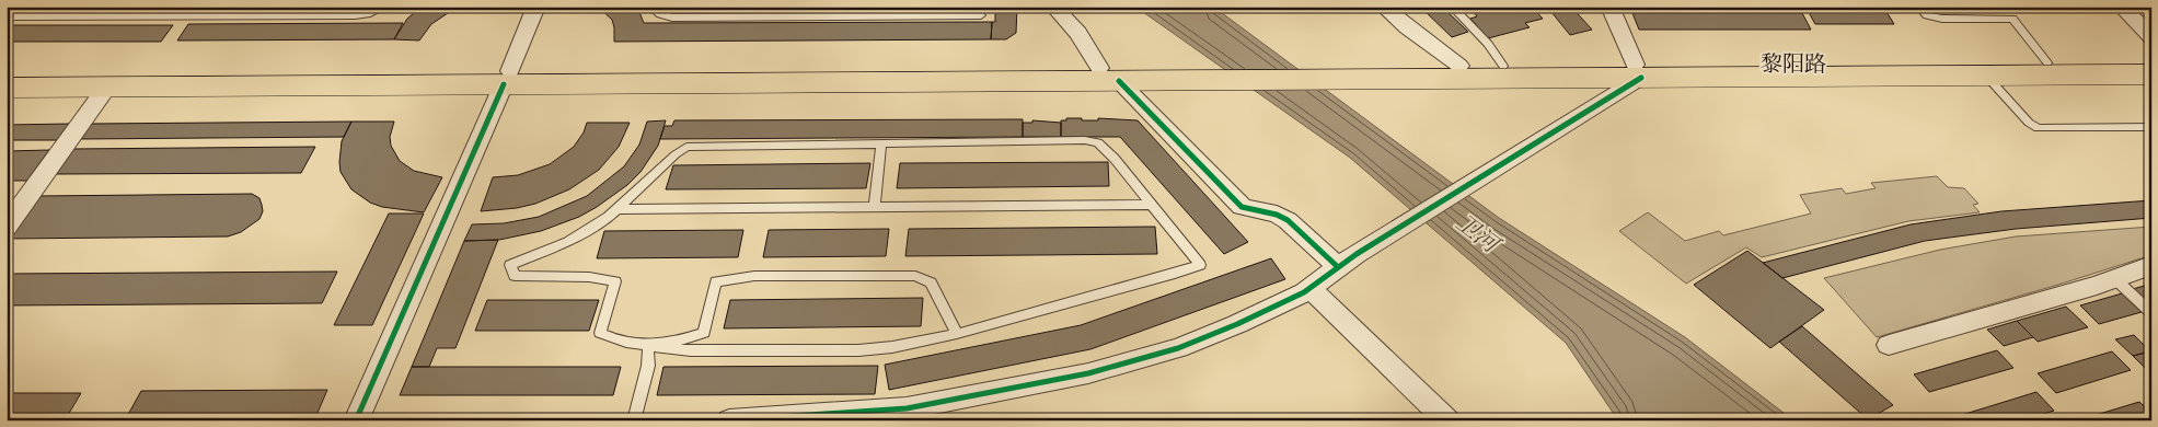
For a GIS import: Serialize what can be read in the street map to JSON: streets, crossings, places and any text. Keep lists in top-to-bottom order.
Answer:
{
  "streets": {
    "main road": ["黎阳路"]
  },
  "water": ["卫河"]
}
